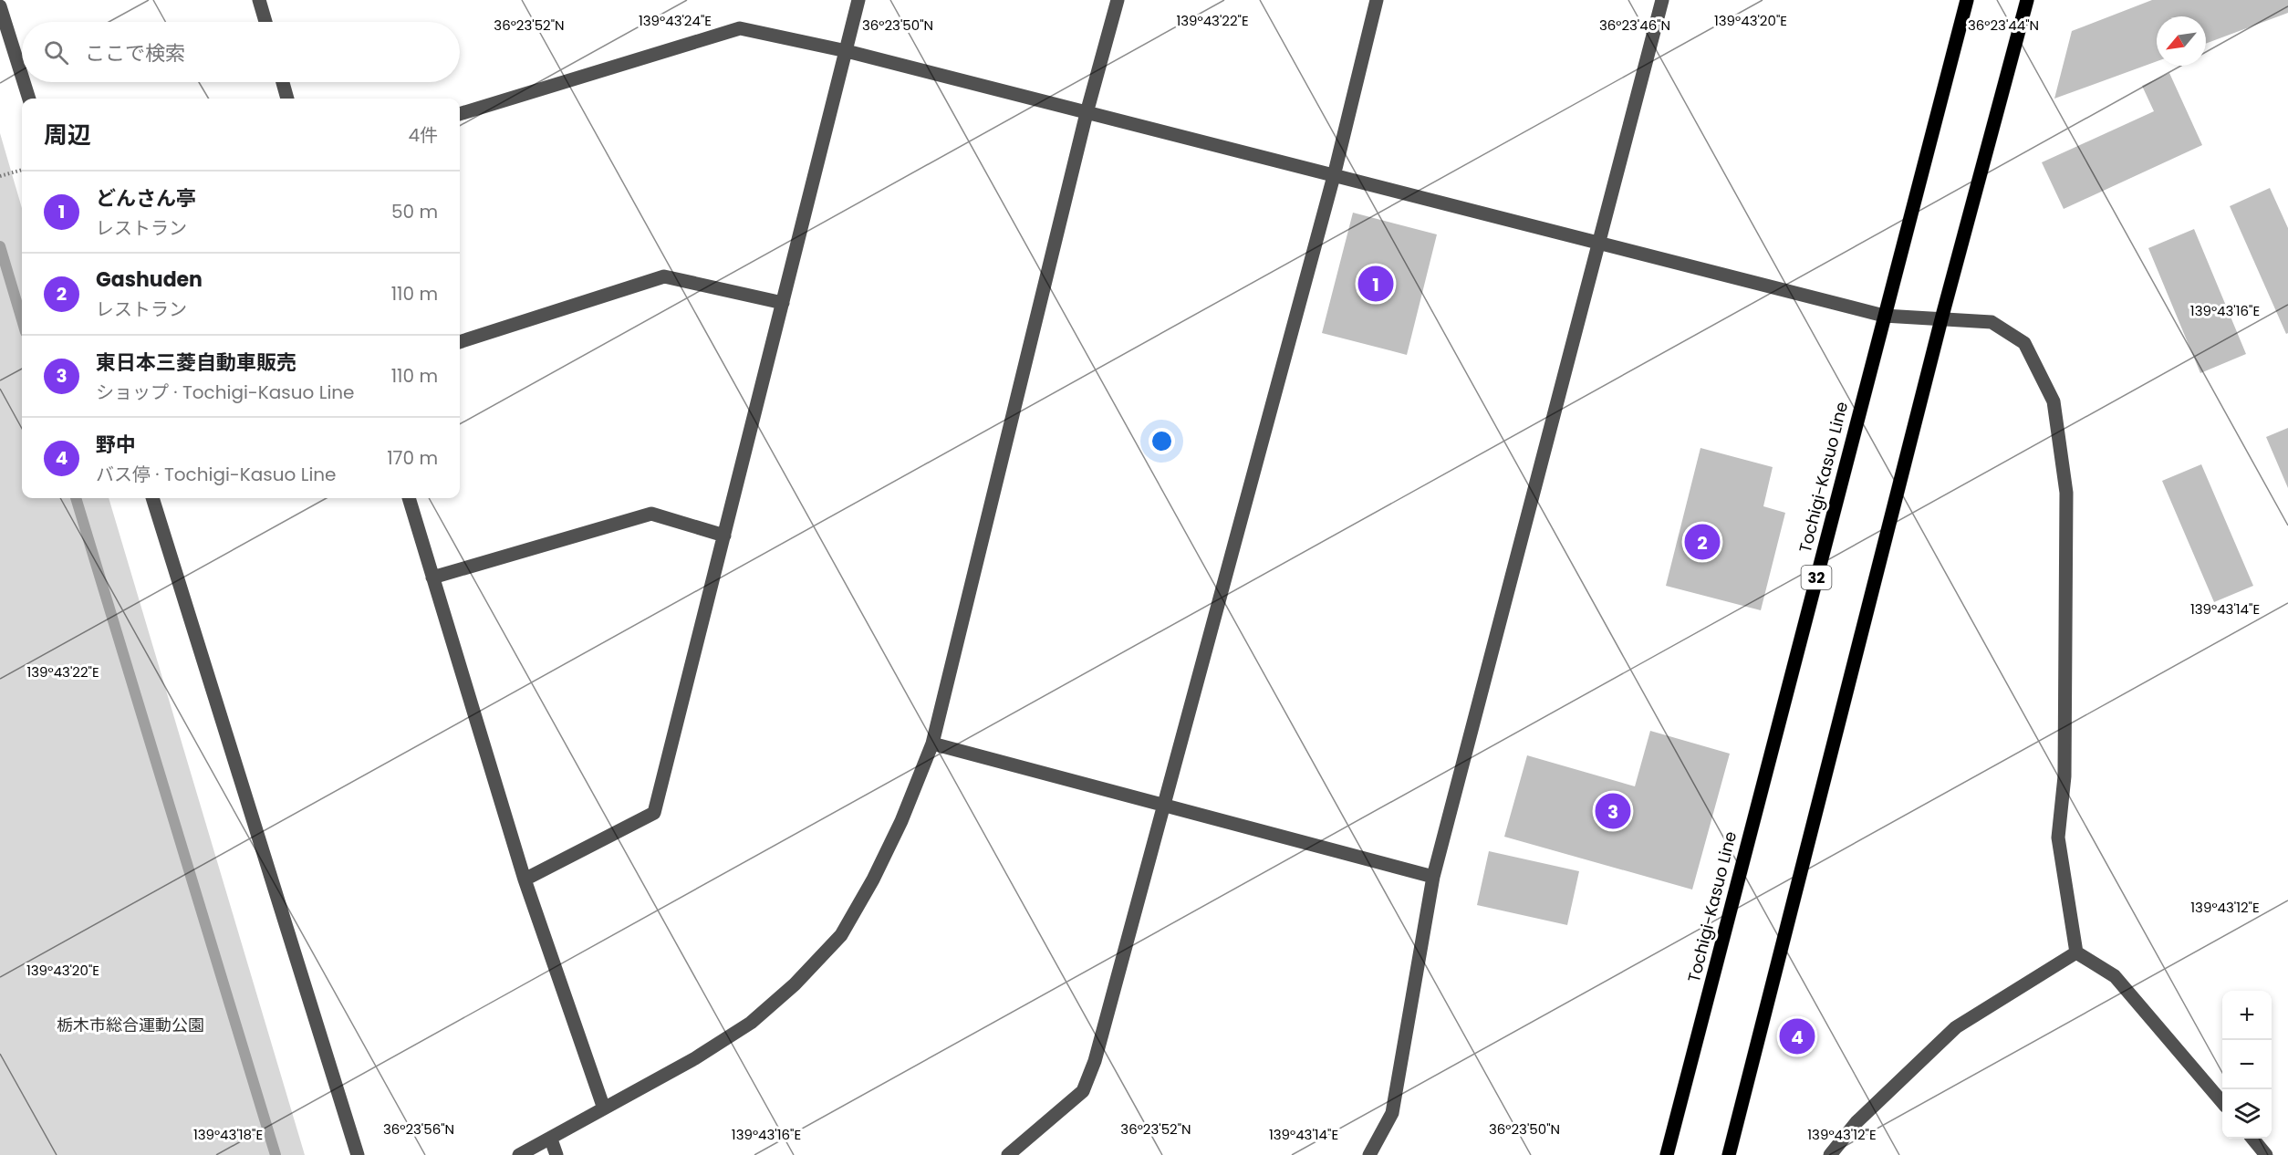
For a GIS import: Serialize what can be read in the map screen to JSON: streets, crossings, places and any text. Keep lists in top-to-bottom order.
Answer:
{
  "streets": {
    "main road": ["Tochigi-Kasuo Line", "32"]
  },
  "parks": ["栃木市総合運動公園"],
  "north": "bottom left",
  "page": {
    "search": "ここで検索",
    "heading": ["周辺", "4件"],
    "list": [
      {
        "mark": "1",
        "name": "どんさん亭",
        "note": "レストラン",
        "value": "50 m"
      },
      {
        "mark": "2",
        "name": "Gashuden",
        "note": "レストラン",
        "value": "110 m"
      },
      {
        "mark": "3",
        "name": "東日本三菱自動車販売",
        "note": "ショップ · Tochigi-Kasuo Line",
        "value": "110 m"
      },
      {
        "mark": "4",
        "name": "野中",
        "note": "バス停 · Tochigi-Kasuo Line",
        "value": "170 m"
      }
    ],
    "pins": [
      "1",
      "2",
      "3",
      "4"
    ],
    "map_buttons": ["+", "−"]
  },
  "coordinates": [
    "139°43'20\"E",
    "139°43'24\"E",
    "139°43'22\"E",
    "36°23'52\"N",
    "36°23'50\"N",
    "36°23'46\"N",
    "36°23'44\"N",
    "139°43'16\"E",
    "139°43'14\"E",
    "139°43'12\"E",
    "36°23'56\"N",
    "139°43'18\"E"
  ]
}
